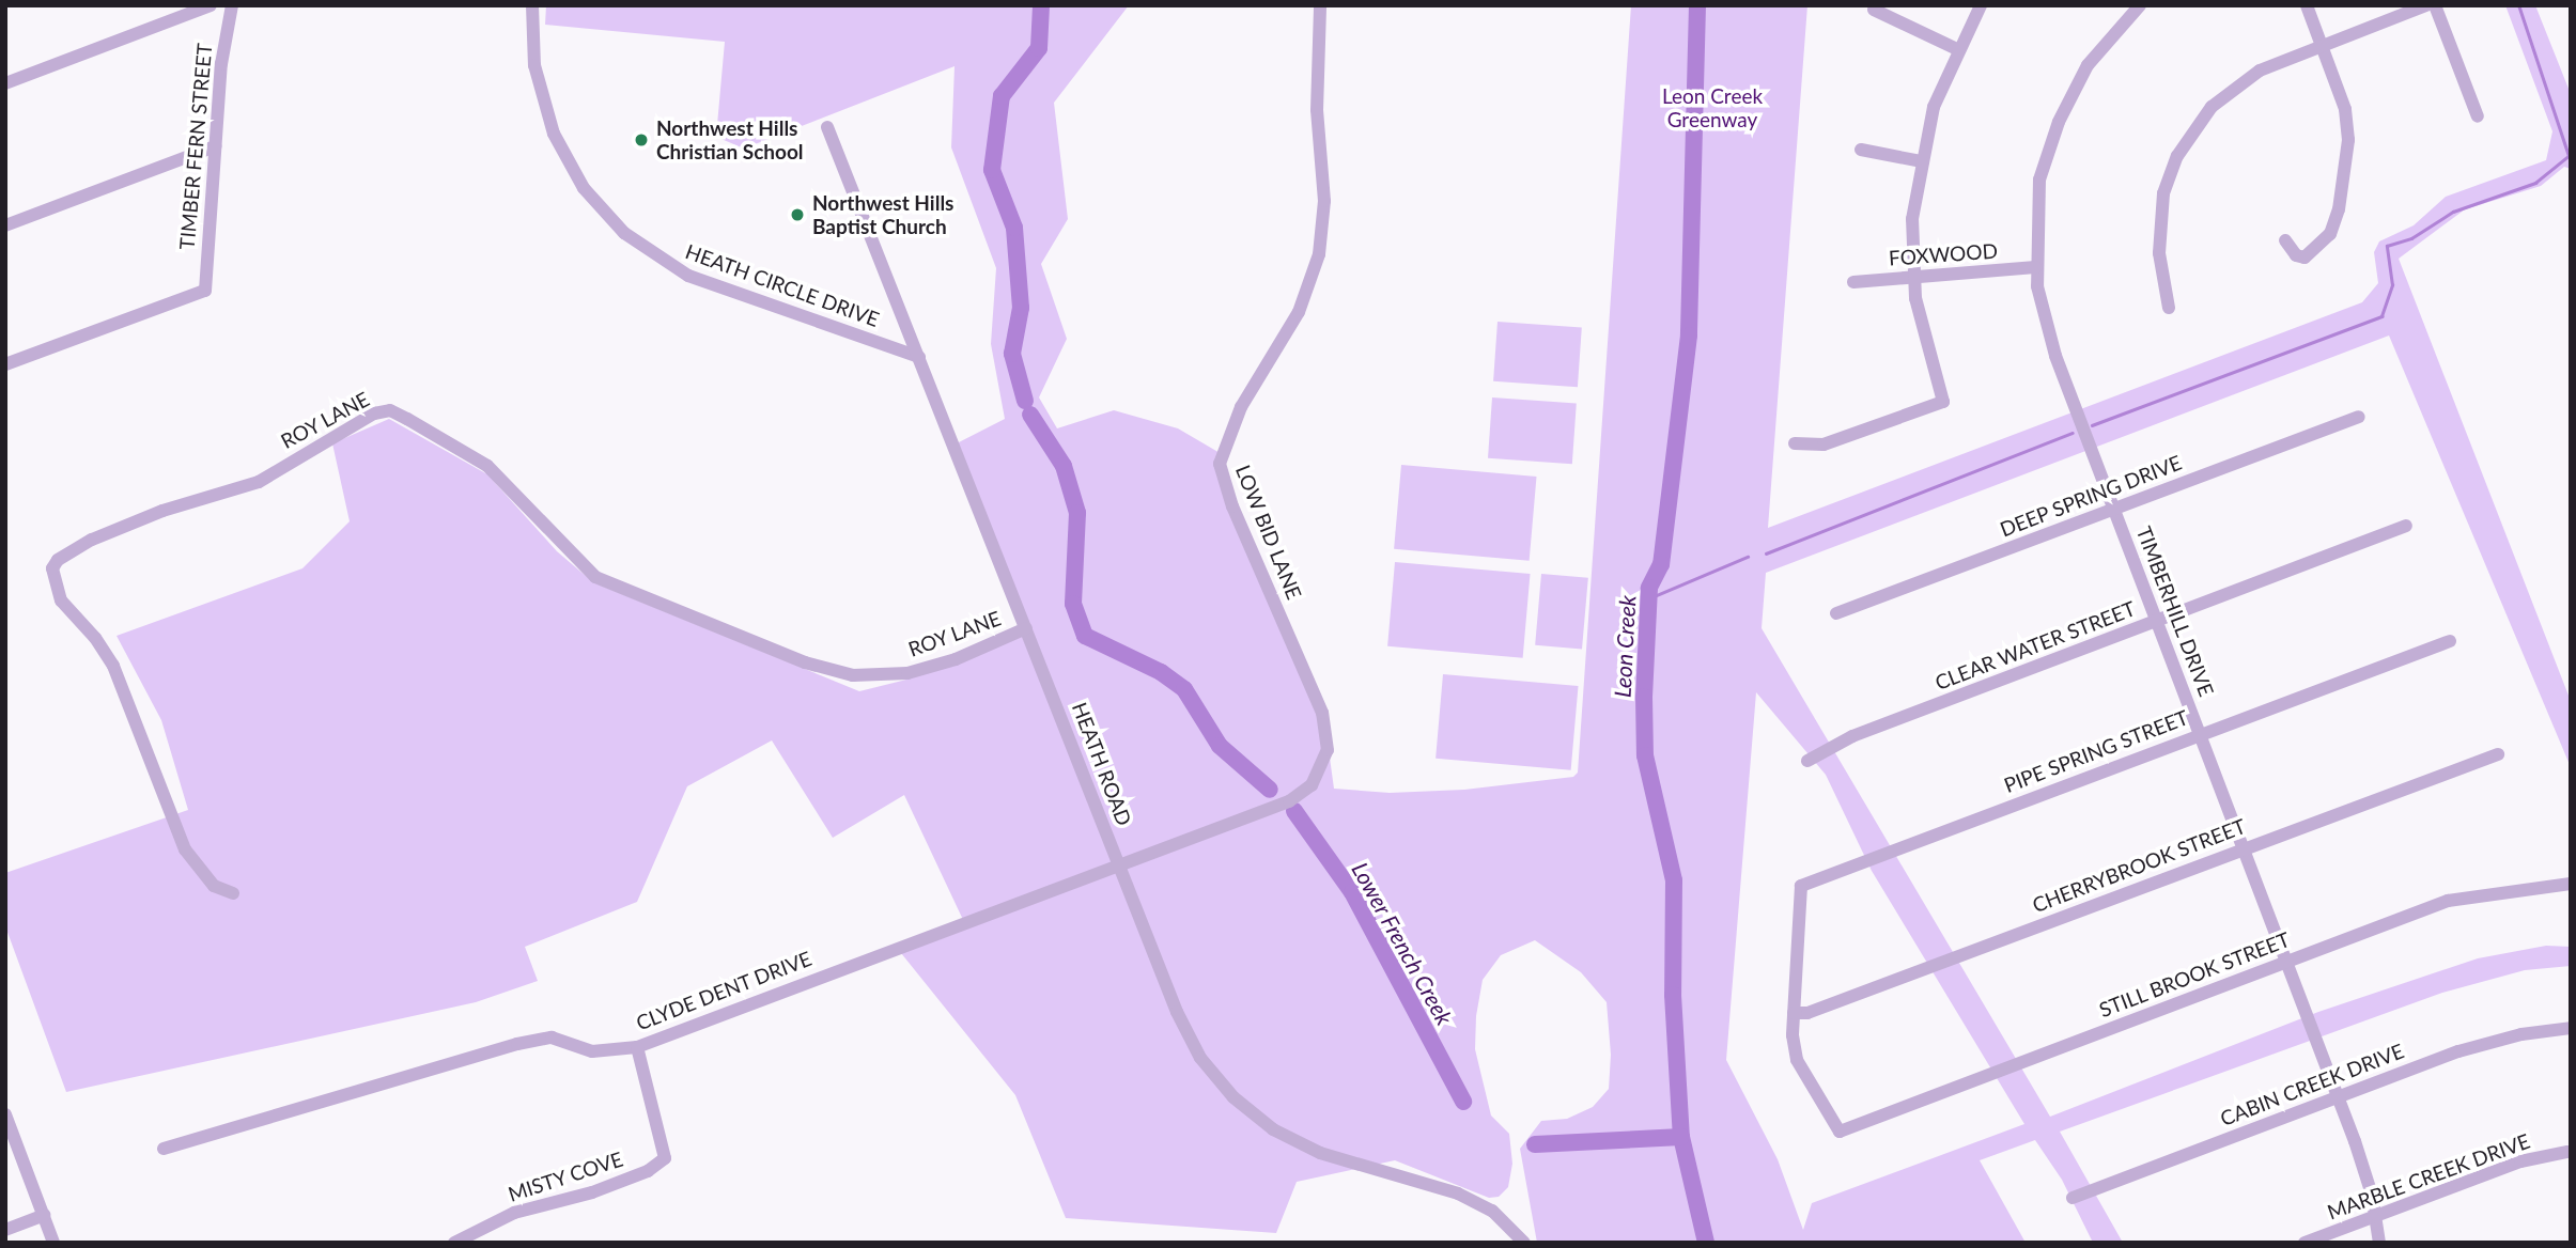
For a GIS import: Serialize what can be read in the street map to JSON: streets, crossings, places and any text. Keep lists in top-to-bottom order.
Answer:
{
  "streets": {
    "street": [
      "TIMBER FERN STREET",
      "FOXWOOD",
      "HEATH CIRCLE DRIVE",
      "ROY LANE",
      "DEEP SPRING DRIVE",
      "LOW BID LANE",
      "TIMBERHILL DRIVE",
      "CLEAR WATER STREET",
      "PIPE SPRING STREET",
      "HEATH ROAD",
      "CHERRYBROOK STREET",
      "STILL BROOK STREET",
      "CLYDE DENT DRIVE",
      "CABIN CREEK DRIVE",
      "MISTY COVE",
      "MARBLE CREEK DRIVE"
    ]
  },
  "crossings": [
    ["FOXWOOD", "TIMBERHILL DRIVE"],
    ["HEATH CIRCLE DRIVE", "HEATH ROAD"],
    ["ROY LANE", "HEATH ROAD"],
    ["DEEP SPRING DRIVE", "TIMBERHILL DRIVE"],
    ["LOW BID LANE", "HEATH ROAD"],
    ["LOW BID LANE", "CLYDE DENT DRIVE"],
    ["TIMBERHILL DRIVE", "CLEAR WATER STREET"],
    ["TIMBERHILL DRIVE", "PIPE SPRING STREET"],
    ["TIMBERHILL DRIVE", "CHERRYBROOK STREET"],
    ["TIMBERHILL DRIVE", "STILL BROOK STREET"],
    ["TIMBERHILL DRIVE", "CABIN CREEK DRIVE"],
    ["TIMBERHILL DRIVE", "MARBLE CREEK DRIVE"],
    ["PIPE SPRING STREET", "CHERRYBROOK STREET"],
    ["PIPE SPRING STREET", "STILL BROOK STREET"],
    ["HEATH ROAD", "CLYDE DENT DRIVE"],
    ["CHERRYBROOK STREET", "STILL BROOK STREET"],
    ["CLYDE DENT DRIVE", "MISTY COVE"]
  ],
  "water": ["Leon Creek", "Lower French Creek"],
  "parks": ["Leon Creek Greenway"],
  "places": ["Northwest Hills Christian School", "Northwest Hills Baptist Church"]
}
